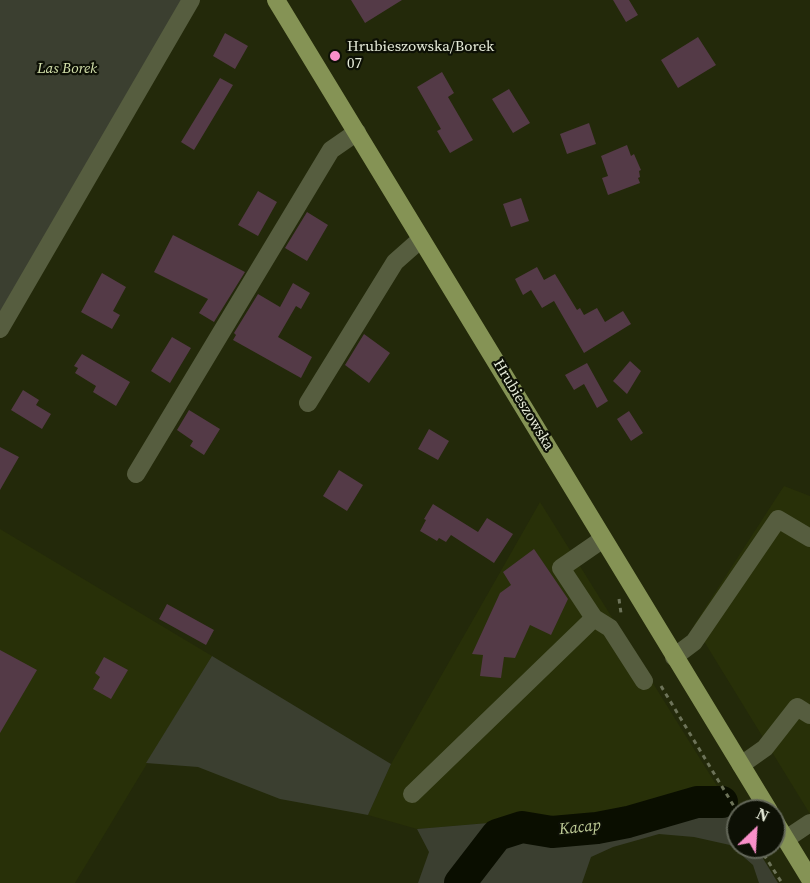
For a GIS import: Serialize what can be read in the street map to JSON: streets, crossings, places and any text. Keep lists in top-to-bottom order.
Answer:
{
  "streets": {
    "main road": ["Hrubieszowska"]
  },
  "water": ["Kacap"],
  "parks": ["Las Borek"],
  "places": ["Hrubieszowska/Borek 07"],
  "north": "top right"
}
